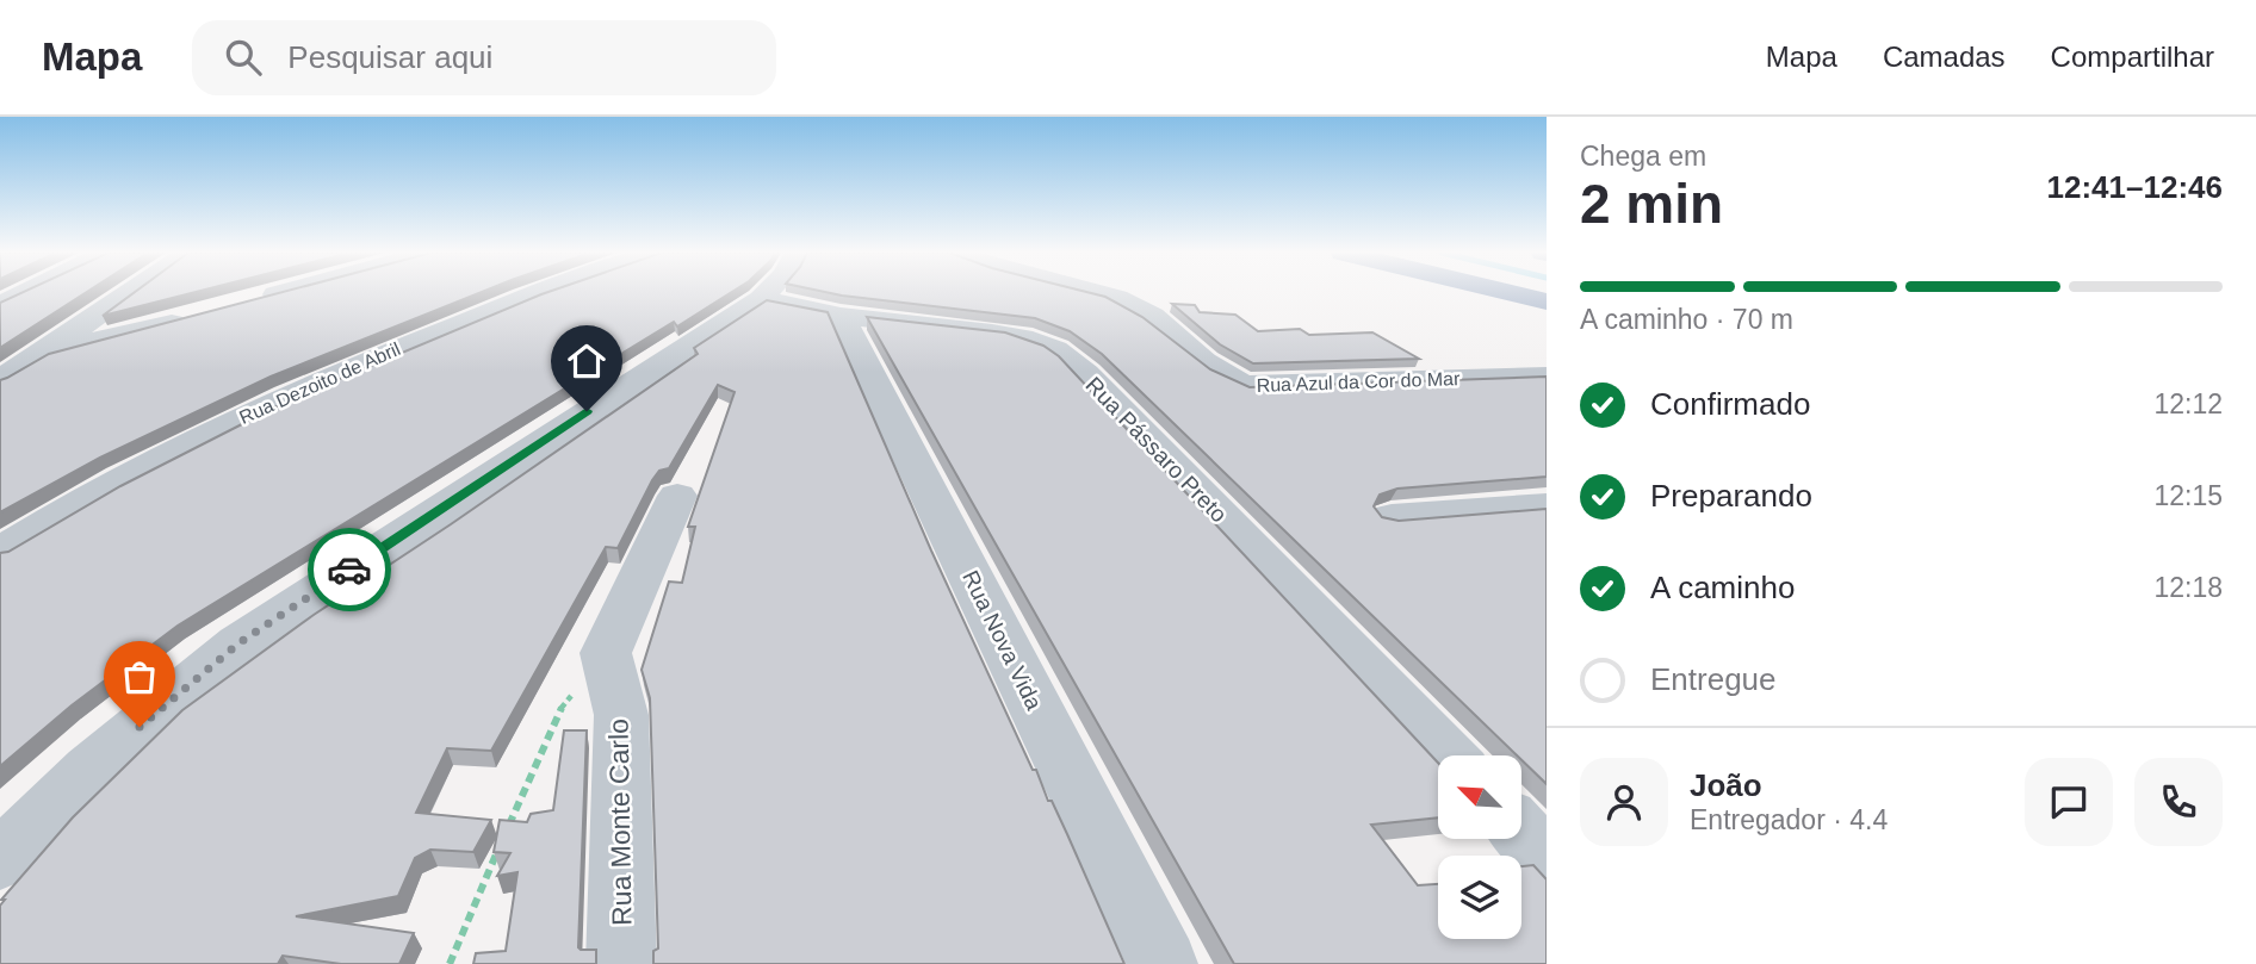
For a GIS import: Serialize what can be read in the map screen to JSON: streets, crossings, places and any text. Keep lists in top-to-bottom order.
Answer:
{
  "streets": {
    "street": [
      "Rua Azul da Cor do Mar",
      "Rua Dezoito de Abril",
      "Rua Pássaro Preto",
      "Rua Nova Vida",
      "Rua Monte Carlo"
    ]
  },
  "crossings": [
    ["Rua Pássaro Preto", "Rua Nova Vida"]
  ],
  "north": "top left",
  "page": {
    "header": "Mapa",
    "search": "Pesquisar aqui",
    "nav": ["Mapa", "Camadas", "Compartilhar"],
    "heading": ["2 min", "Chega em", "12:41–12:46"],
    "panel": ["João", "Entregador · 4.4"],
    "bar": "A caminho · 70 m",
    "list": [
      ["Confirmado", "12:12"],
      ["Preparando", "12:15"],
      ["A caminho", "12:18"],
      "Entregue"
    ]
  }
}
